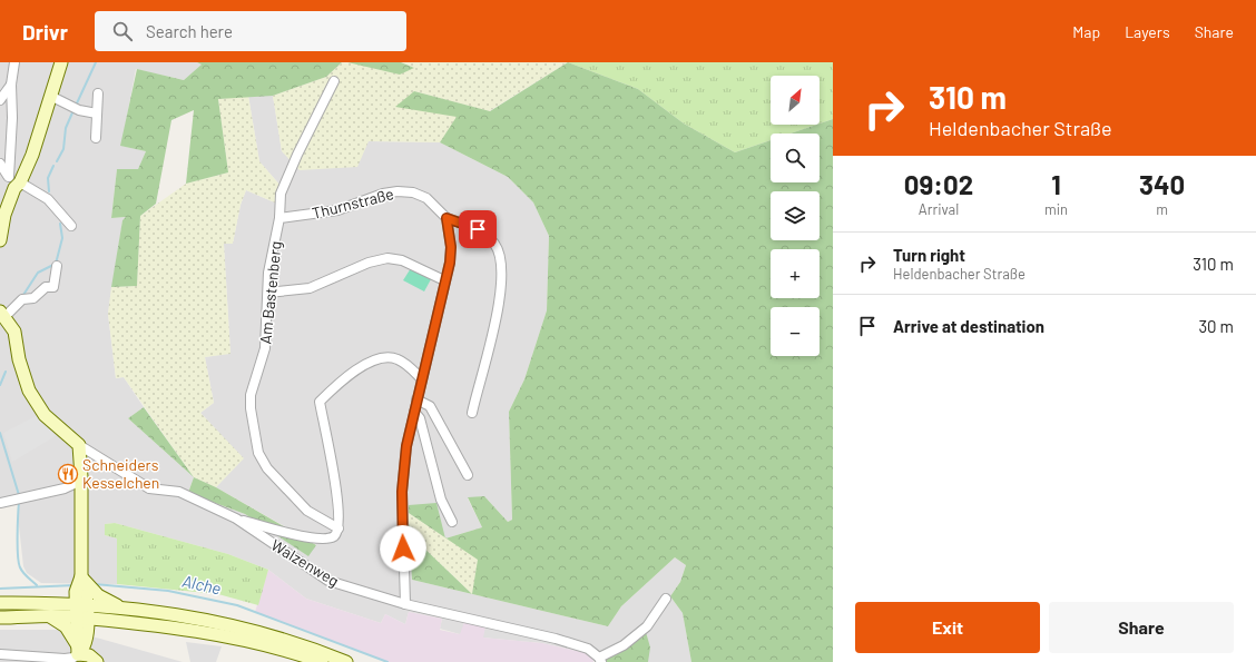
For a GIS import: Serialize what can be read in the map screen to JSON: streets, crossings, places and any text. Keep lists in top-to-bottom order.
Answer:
{
  "streets": {
    "street": ["Thurnstraße", "Am Bastenberg", "Walzenweg"]
  },
  "crossings": [
    ["Thurnstraße", "Am Bastenberg"]
  ],
  "water": ["Alche"],
  "places": {
    "restaurant": ["Schneiders Kesselchen"]
  },
  "north": "top right",
  "page": {
    "header": "Drivr",
    "search": "Search here",
    "nav": ["Map", "Layers", "Share"],
    "turn": ["310 m", "Heldenbacher Straße"],
    "map_buttons": ["+", "−"],
    "eta": [
      "09:02",
      "Arrival",
      "1",
      "min",
      "340",
      "m"
    ],
    "list": [
      {
        "name": "Turn right",
        "note": "Heldenbacher Straße",
        "value": "310 m"
      },
      {
        "name": "Arrive at destination",
        "value": "30 m"
      }
    ],
    "buttons": ["Exit", "Share"]
  }
}
